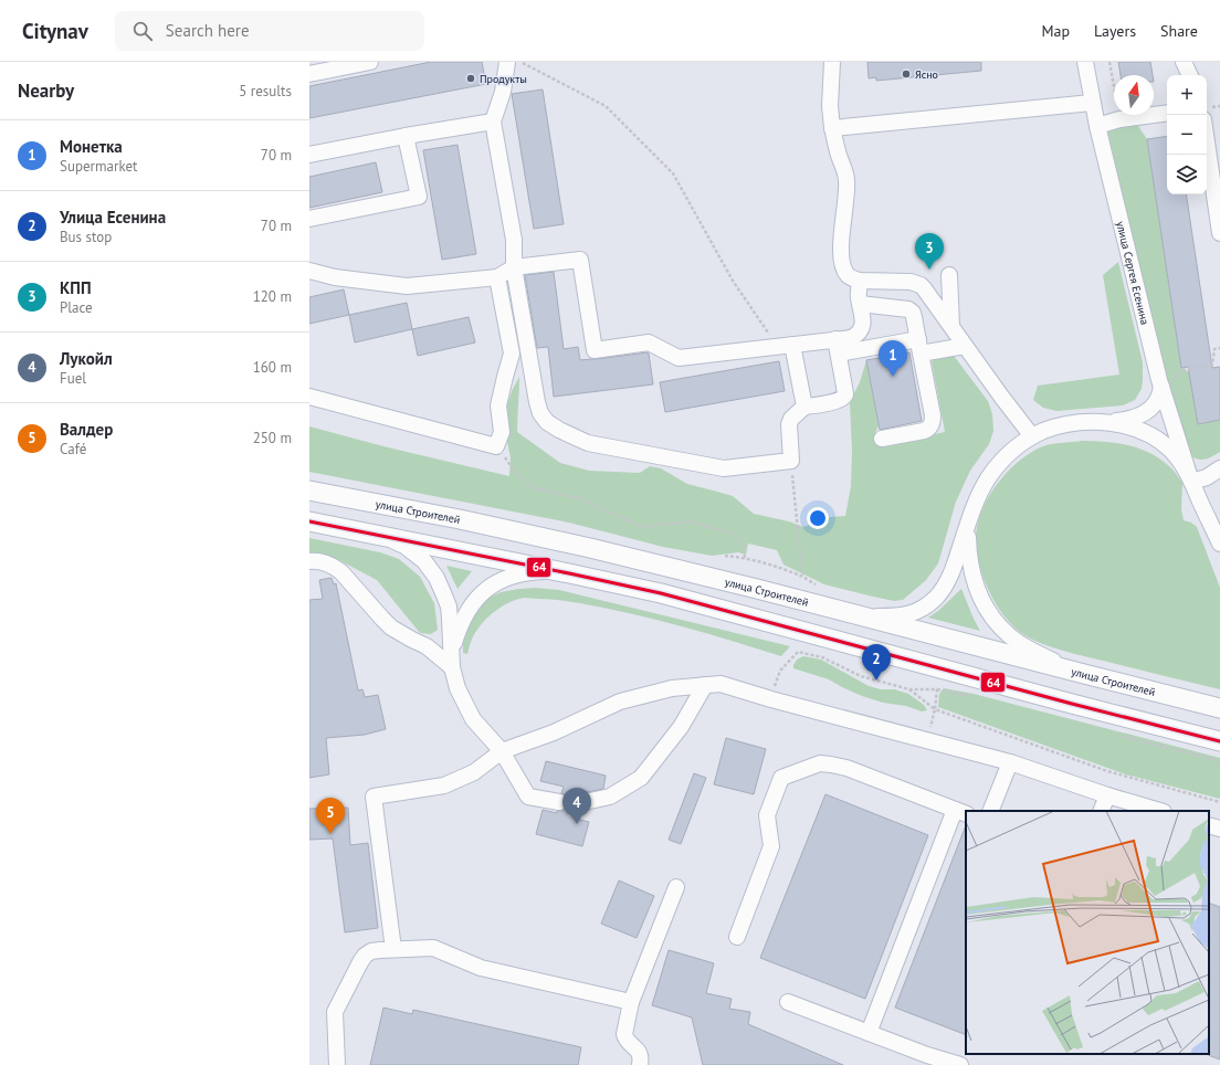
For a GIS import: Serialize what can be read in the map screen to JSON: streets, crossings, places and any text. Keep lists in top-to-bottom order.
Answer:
{
  "streets": {
    "main road": ["улица Строителей"],
    "street": ["улица Сергея Есенина"]
  },
  "places": ["Ясно", "Продукты"],
  "lines": ["transit line 64"],
  "north": "top",
  "page": {
    "header": "Citynav",
    "search": "Search here",
    "nav": ["Map", "Layers", "Share"],
    "heading": ["Nearby", "5 results"],
    "map_buttons": ["+", "−"],
    "list": [
      {
        "mark": "1",
        "name": "Монетка",
        "note": "Supermarket",
        "value": "70 m"
      },
      {
        "mark": "2",
        "name": "Улица Есенина",
        "note": "Bus stop",
        "value": "70 m"
      },
      {
        "mark": "3",
        "name": "КПП",
        "note": "Place",
        "value": "120 m"
      },
      {
        "mark": "4",
        "name": "Лукойл",
        "note": "Fuel",
        "value": "160 m"
      },
      {
        "mark": "5",
        "name": "Валдер",
        "note": "Café",
        "value": "250 m"
      }
    ],
    "pins": [
      "3",
      "1",
      "2",
      "4",
      "5"
    ]
  }
}
